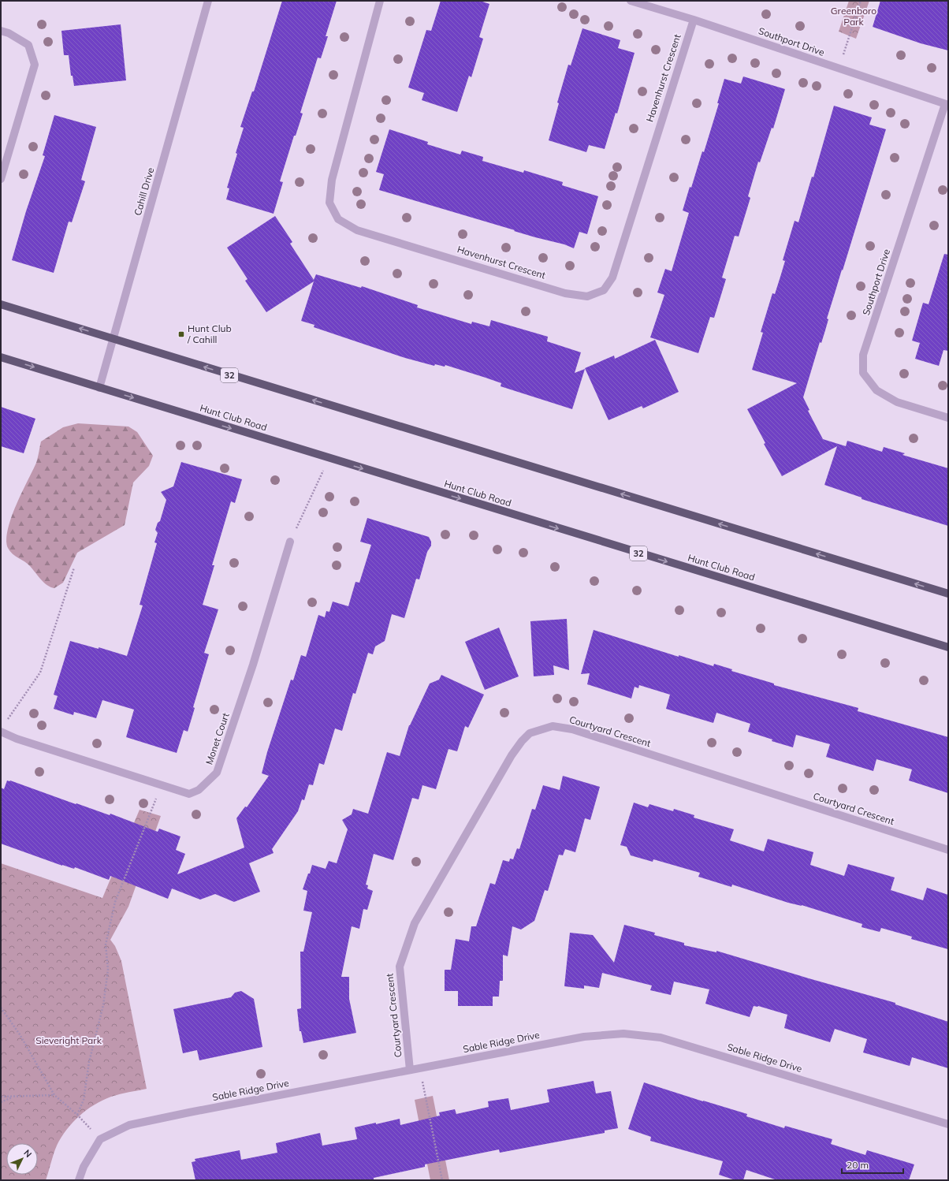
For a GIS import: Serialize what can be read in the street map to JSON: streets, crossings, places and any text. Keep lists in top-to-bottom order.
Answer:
{
  "streets": {
    "main road": ["32", "Hunt Club Road"],
    "street": [
      "Southport Drive",
      "Havenhurst Crescent",
      "Cahill Drive",
      "Courtyard Crescent",
      "Monet Court",
      "Sable Ridge Drive"
    ]
  },
  "crossings": [
    ["Southport Drive", "Havenhurst Crescent"],
    ["Cahill Drive", "32"],
    ["Cahill Drive", "Hunt Club Road"],
    ["Courtyard Crescent", "Sable Ridge Drive"]
  ],
  "parks": ["Greenboro Park", "Sieveright Park"],
  "places": {
    "transit": ["Hunt Club / Cahill"]
  },
  "scale_bar": "20 m",
  "north": "top right"
}
